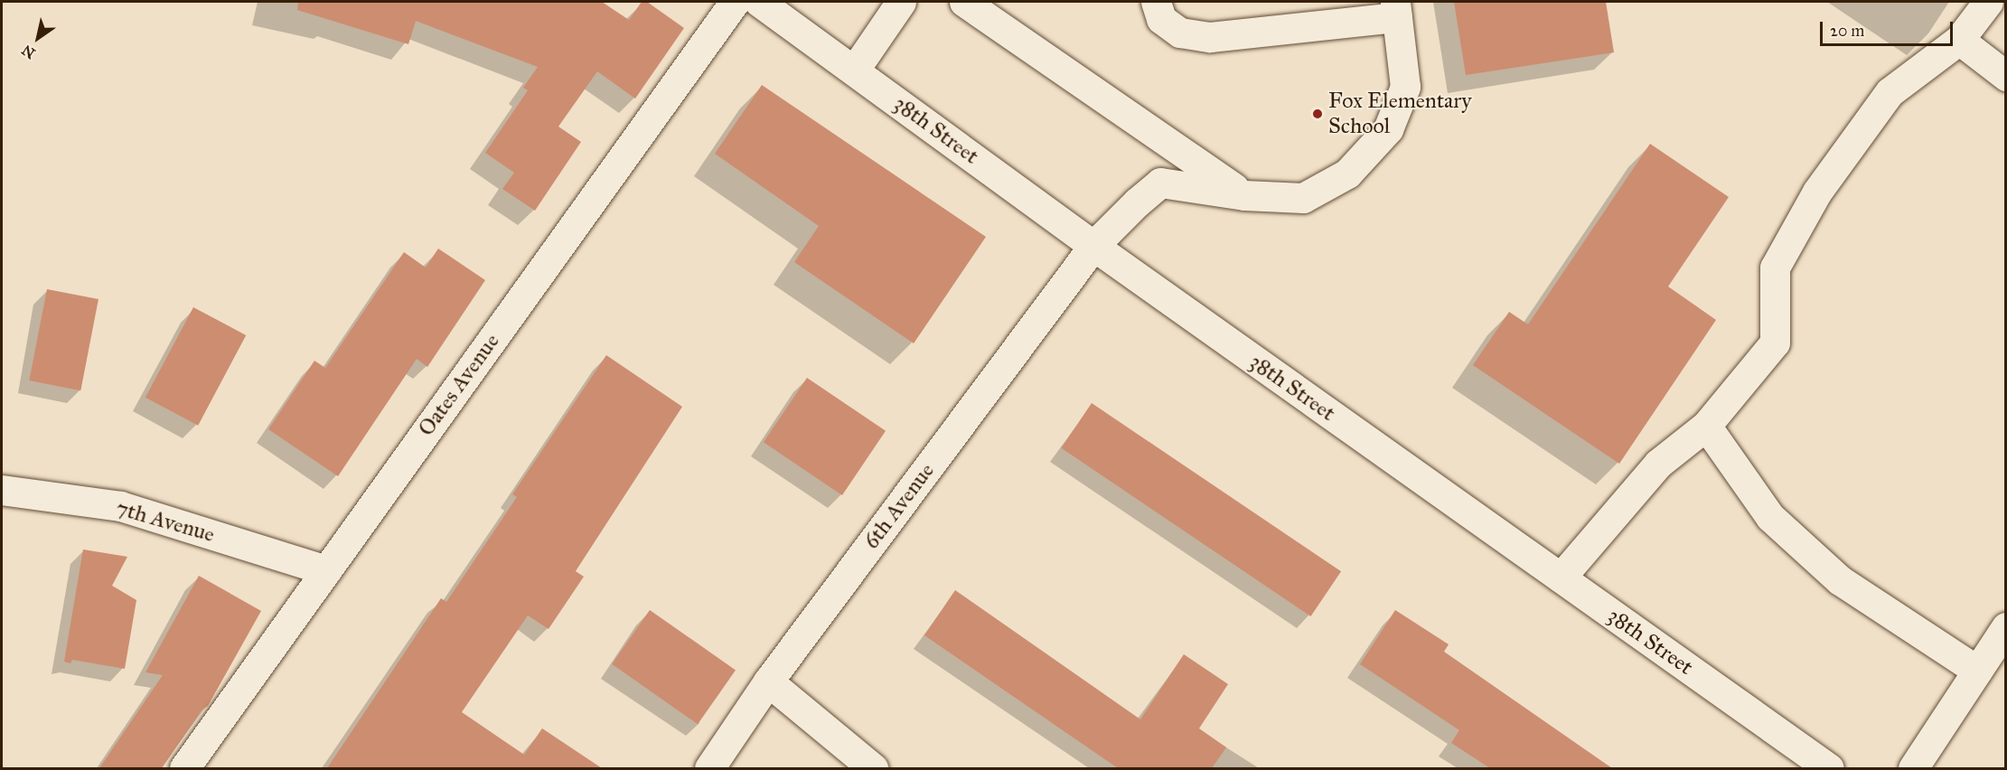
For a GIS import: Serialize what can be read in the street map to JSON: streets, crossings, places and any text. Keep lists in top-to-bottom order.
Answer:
{
  "streets": {
    "street": [
      "38th Street",
      "Oates Avenue",
      "6th Avenue",
      "7th Avenue"
    ]
  },
  "crossings": [
    ["38th Street", "6th Avenue"],
    ["Oates Avenue", "7th Avenue"]
  ],
  "places": ["Fox Elementary School"],
  "scale_bar": "20 m",
  "north": "bottom left"
}
